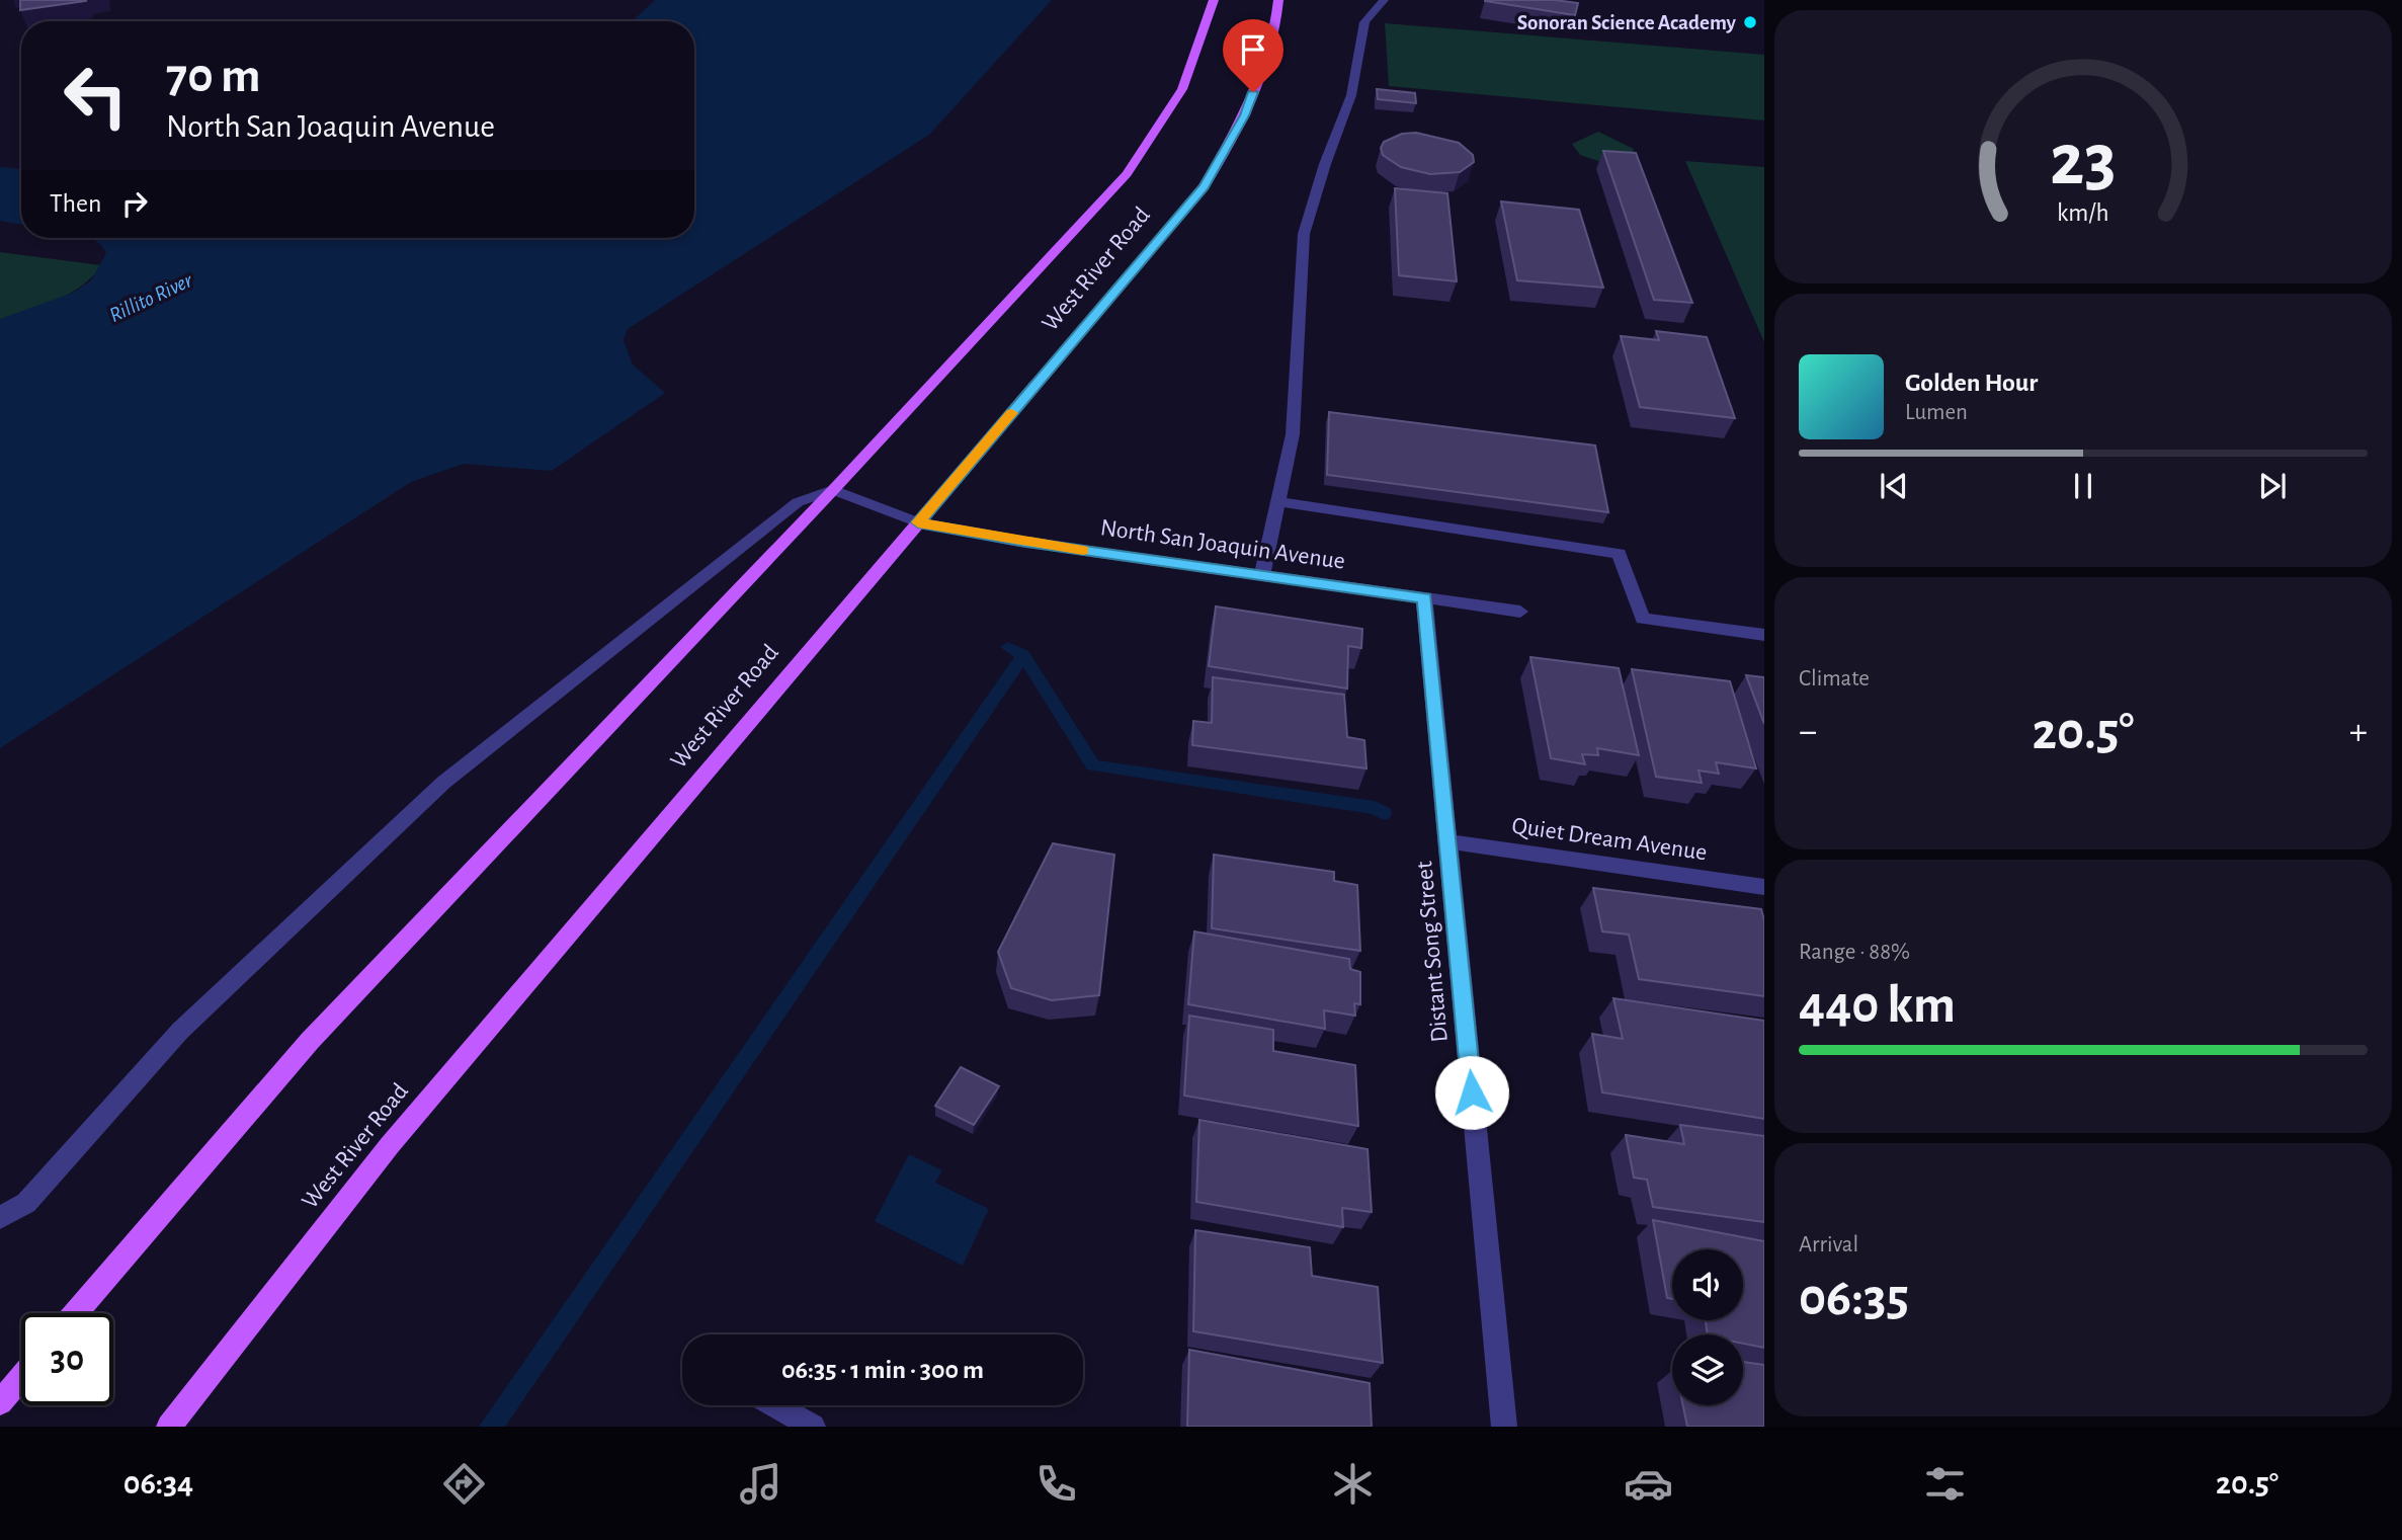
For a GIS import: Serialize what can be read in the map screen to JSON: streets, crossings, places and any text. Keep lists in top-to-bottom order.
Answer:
{
  "streets": {
    "main road": ["West River Road"],
    "street": ["North San Joaquin Avenue", "Quiet Dream Avenue", "Distant Song Street"]
  },
  "crossings": [
    ["West River Road", "North San Joaquin Avenue"],
    ["North San Joaquin Avenue", "Distant Song Street"],
    ["Quiet Dream Avenue", "Distant Song Street"]
  ],
  "water": ["Rillito River"],
  "places": ["Sonoran Science Academy"],
  "page": {
    "turn": ["70 m", "North San Joaquin Avenue"],
    "then": "Then",
    "song": ["Golden Hour", "Lumen"],
    "tile": [
      "Climate",
      ["Range · 88%", "440 km"],
      ["Arrival", "06:35"]
    ],
    "heat": ["−", "20.5°", "+"],
    "limit": "30",
    "trip": "06:35 · 1 min · 300 m",
    "tabs": ["06:34", "20.5°"],
    "gauge": ["23", "km/h"]
  }
}
